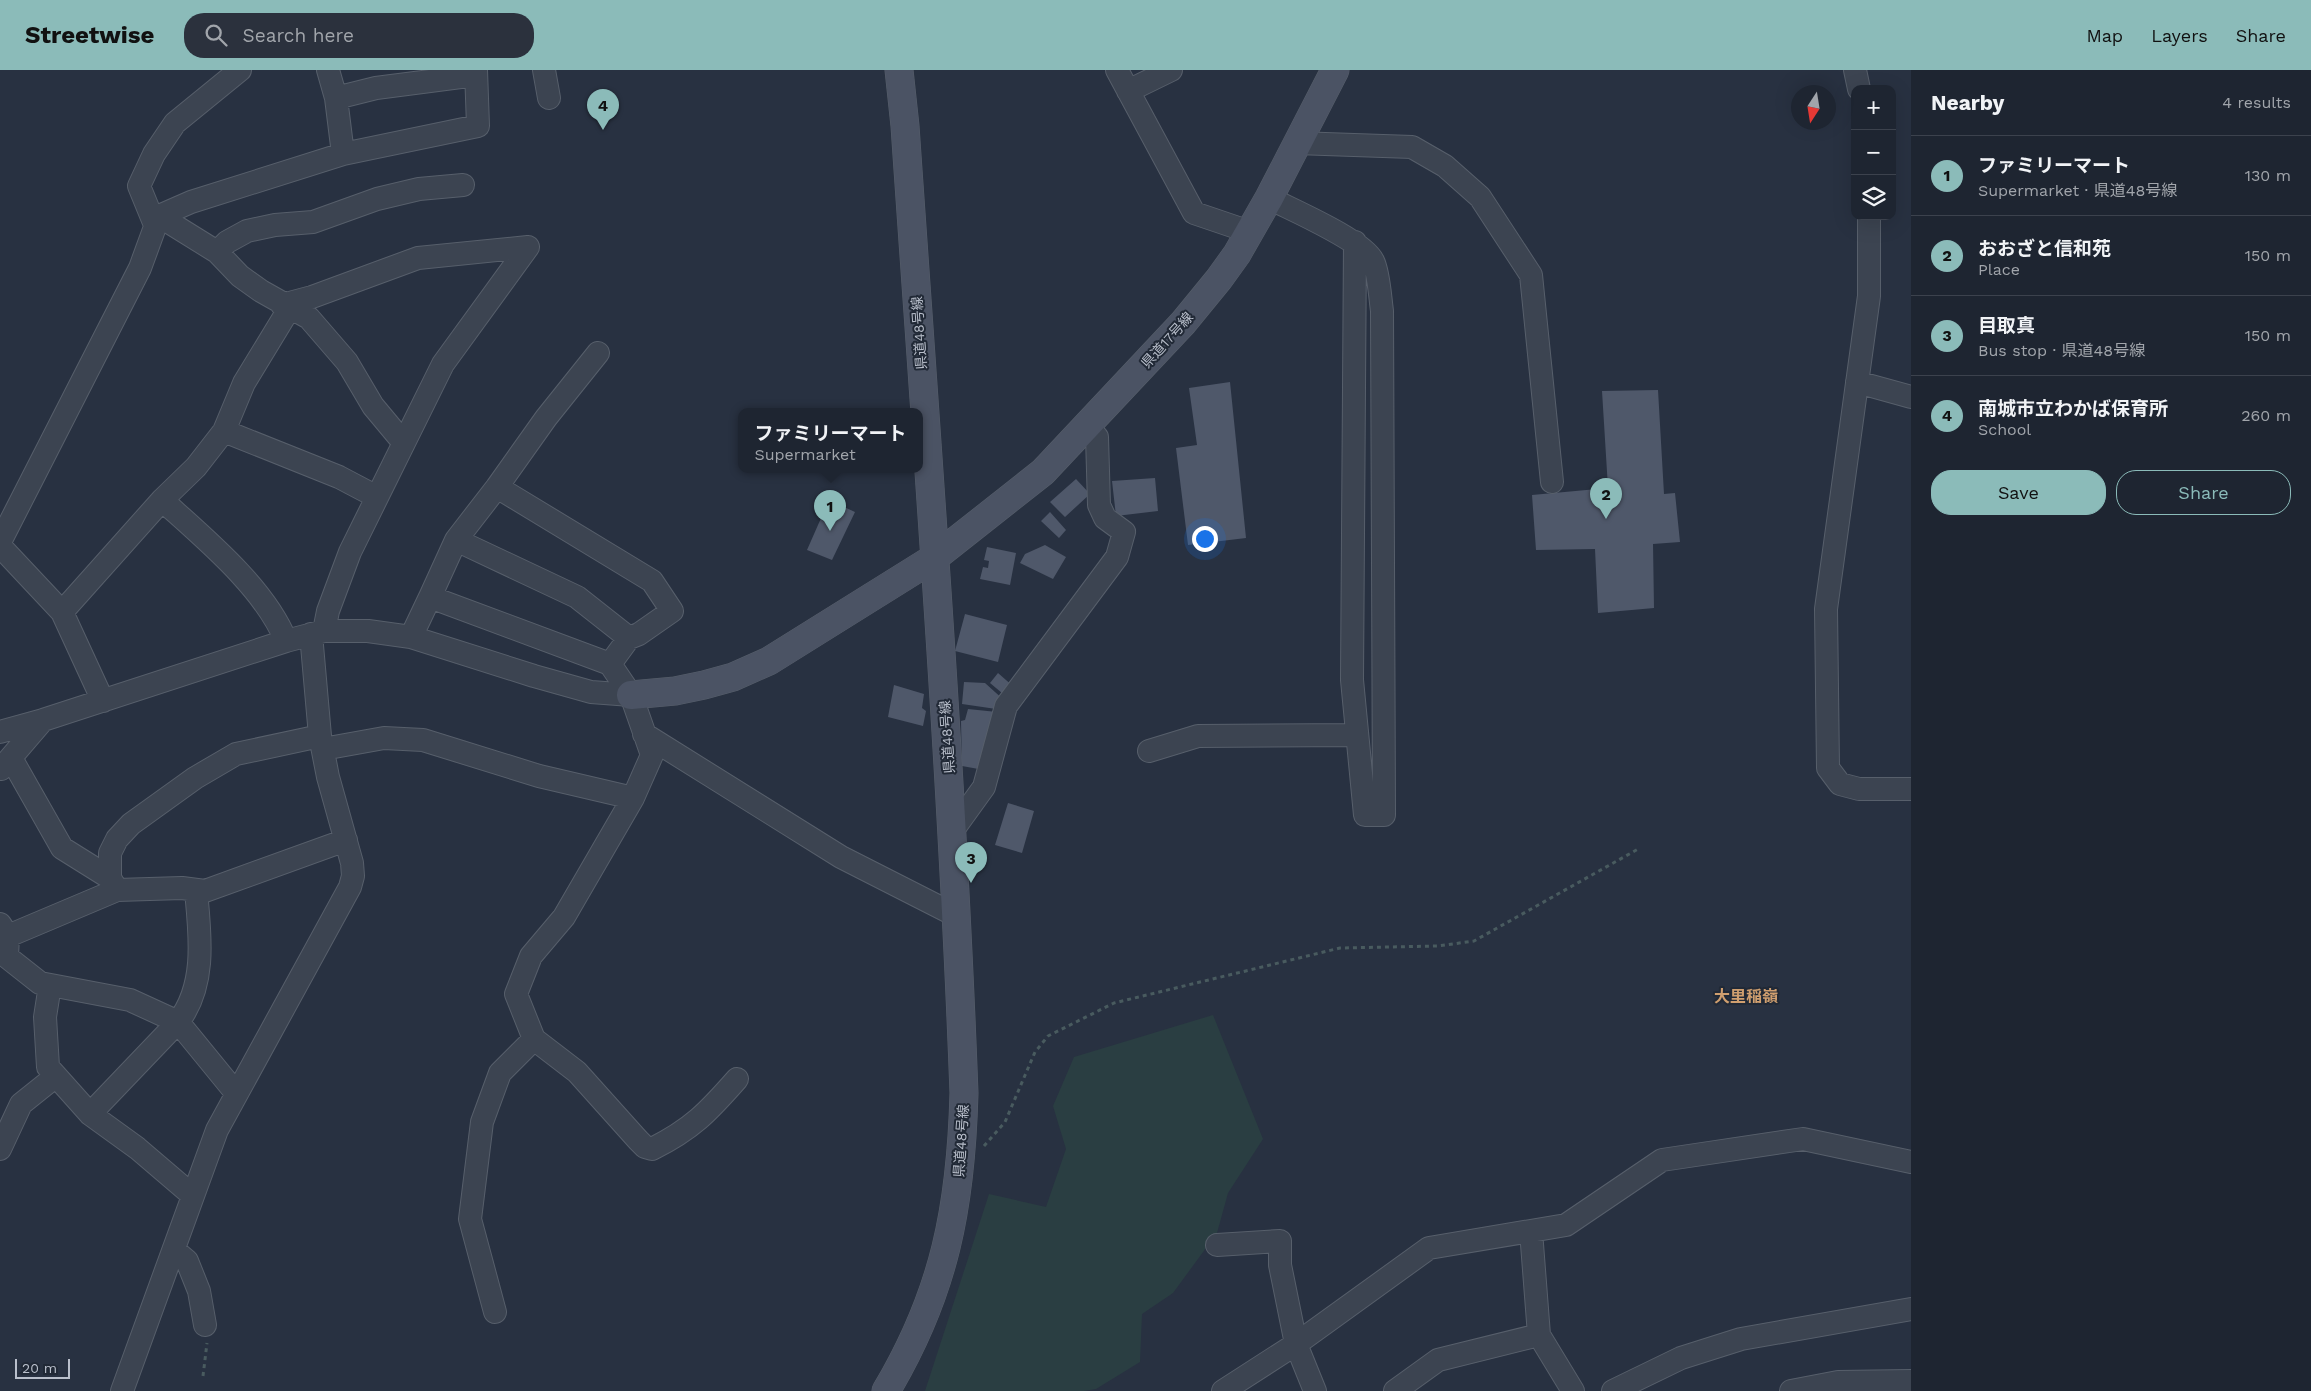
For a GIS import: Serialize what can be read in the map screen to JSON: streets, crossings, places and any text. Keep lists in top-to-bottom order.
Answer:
{
  "streets": {
    "main road": ["県道48号線", "県道17号線"]
  },
  "crossings": [
    ["県道48号線", "県道17号線"]
  ],
  "districts": ["大里稲嶺"],
  "scale_bar": "20 m",
  "north": "bottom",
  "page": {
    "header": "Streetwise",
    "search": "Search here",
    "nav": ["Map", "Layers", "Share"],
    "heading": ["Nearby", "4 results"],
    "map_buttons": ["+", "−"],
    "pins": [
      "4",
      "2",
      "1",
      "3"
    ],
    "list": [
      {
        "mark": "1",
        "name": "ファミリーマート",
        "note": "Supermarket · 県道48号線",
        "value": "130 m"
      },
      {
        "mark": "2",
        "name": "おおざと信和苑",
        "note": "Place",
        "value": "150 m"
      },
      {
        "mark": "3",
        "name": "目取真",
        "note": "Bus stop · 県道48号線",
        "value": "150 m"
      },
      {
        "mark": "4",
        "name": "南城市立わかば保育所",
        "note": "School",
        "value": "260 m"
      }
    ],
    "popup": ["ファミリーマート", "Supermarket"],
    "buttons": ["Save", "Share"],
    "scale": "20 m"
  }
}
